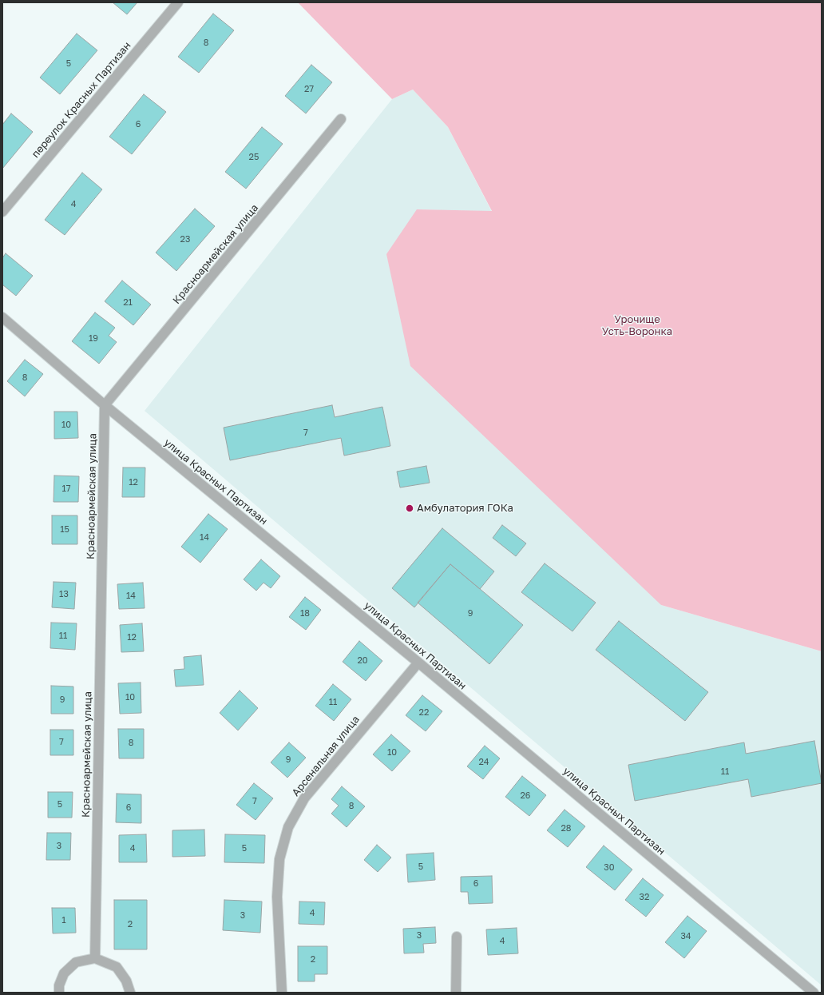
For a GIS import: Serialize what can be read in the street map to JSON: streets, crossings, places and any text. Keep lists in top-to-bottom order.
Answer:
{
  "streets": {
    "street": [
      "переулок Красных Партизан",
      "Красноармейская улица",
      "улица Красных Партизан",
      "Арсенальная улица"
    ]
  },
  "crossings": [
    ["Красноармейская улица", "улица Красных Партизан"],
    ["улица Красных Партизан", "Арсенальная улица"]
  ],
  "parks": ["Урочище Усть-Воронка"],
  "places": ["Амбулатория ГОКа"],
  "house_numbers": [
    "8",
    "5",
    "27",
    "6",
    "25",
    "4",
    "23",
    "21",
    "19",
    "8",
    "10",
    "7",
    "12",
    "17",
    "15",
    "14",
    "13",
    "14",
    "18",
    "9",
    "11",
    "12",
    "20",
    "10",
    "9",
    "11",
    "22",
    "7",
    "8",
    "10",
    "9",
    "24",
    "11",
    "26",
    "7",
    "5",
    "8",
    "6",
    "28",
    "3",
    "4",
    "5",
    "5",
    "30",
    "6",
    "32",
    "4",
    "3",
    "1",
    "2",
    "3",
    "34",
    "4",
    "2"
  ]
}
